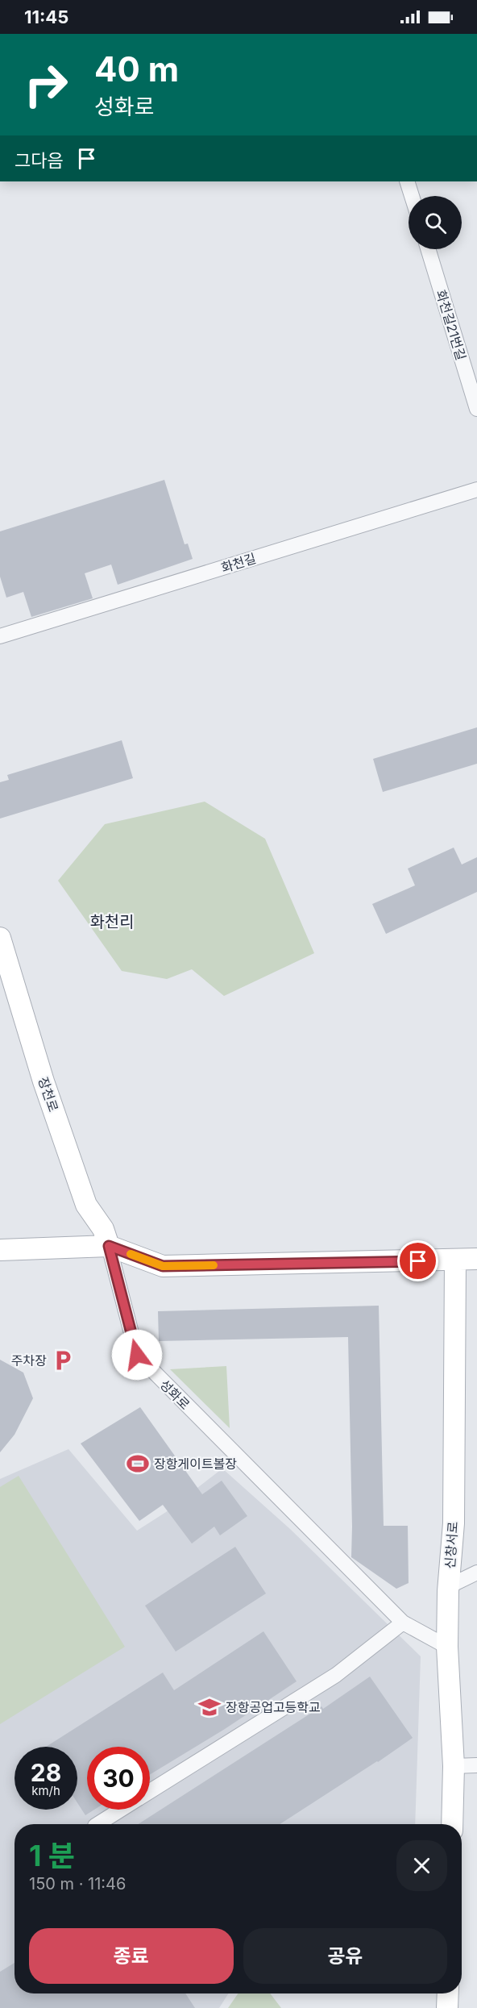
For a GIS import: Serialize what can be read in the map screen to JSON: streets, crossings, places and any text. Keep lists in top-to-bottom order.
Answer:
{
  "streets": {
    "main road": ["장천로", "신창서로"],
    "street": ["화천길21번길", "화천길", "성화로"]
  },
  "crossings": [
    ["장천로", "성화로"],
    ["성화로", "신창서로"]
  ],
  "districts": ["화천리"],
  "places": {
    "parking": ["주차장"],
    "sports": ["장항게이트볼장"],
    "school or university": ["장항공업고등학교"]
  },
  "page": {
    "status": "11:45",
    "turn": ["40 m", "성화로"],
    "then": "그다음",
    "speed": "28 km/h",
    "limit": "30",
    "heading": ["1 분", "150 m · 11:46"],
    "buttons": ["종료", "공유"]
  }
}
